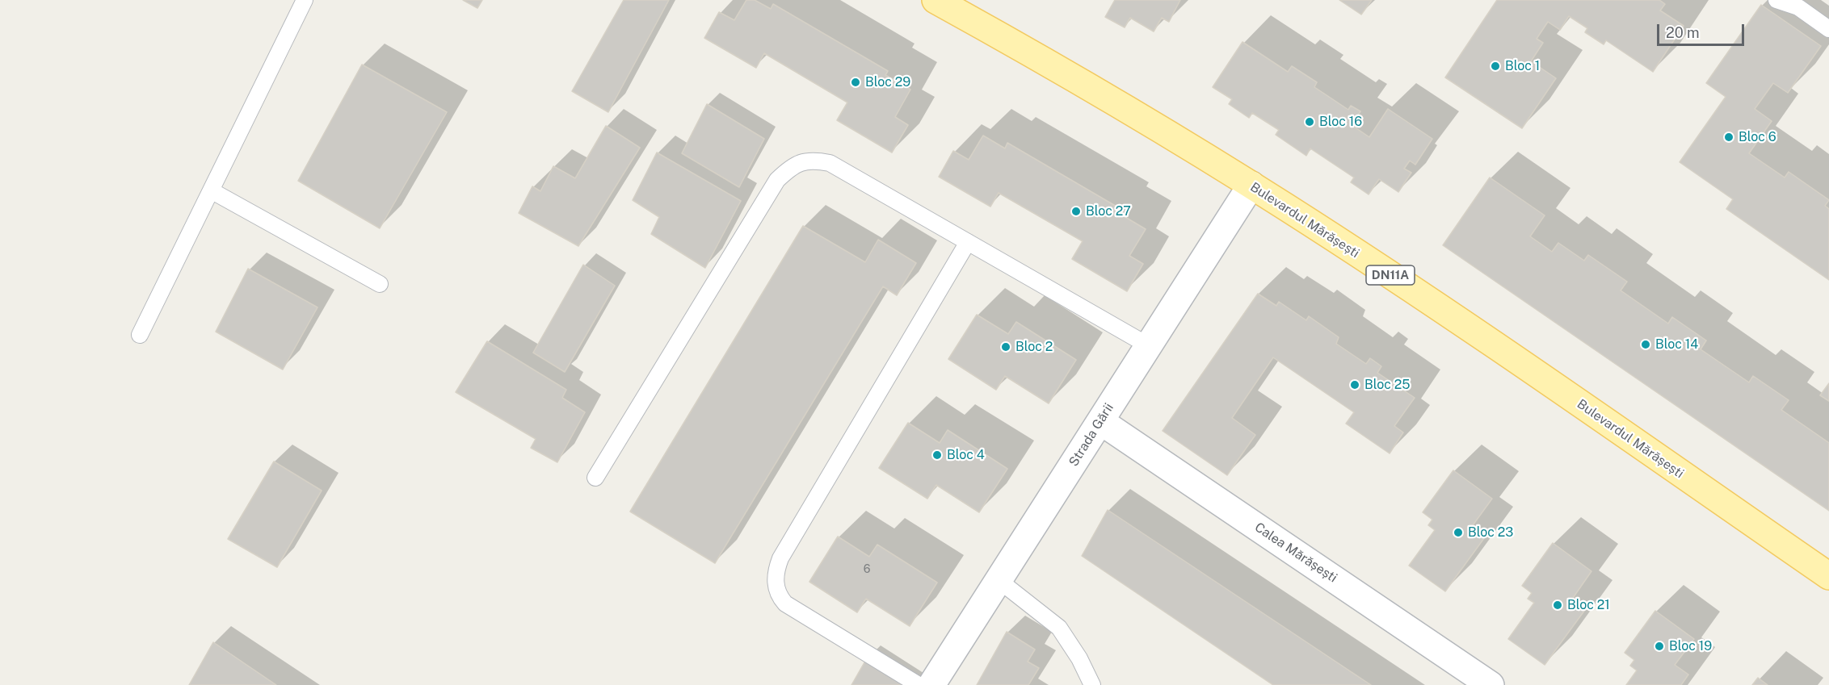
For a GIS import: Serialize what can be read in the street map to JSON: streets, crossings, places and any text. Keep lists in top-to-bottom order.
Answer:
{
  "streets": {
    "main road": ["Bulevardul Mărășești", "DN11A"],
    "street": ["Strada Gării", "Calea Mărășești"]
  },
  "crossings": [
    ["Bulevardul Mărășești", "Strada Gării"],
    ["Strada Gării", "Calea Mărășești"]
  ],
  "places": [
    "Bloc 1",
    "Bloc 29",
    "Bloc 16",
    "Bloc 6",
    "Bloc 27",
    "Bloc 14",
    "Bloc 2",
    "Bloc 25",
    "Bloc 4",
    "Bloc 23",
    "Bloc 21",
    "Bloc 19"
  ],
  "house_numbers": ["6"],
  "scale_bar": "20 m"
}
